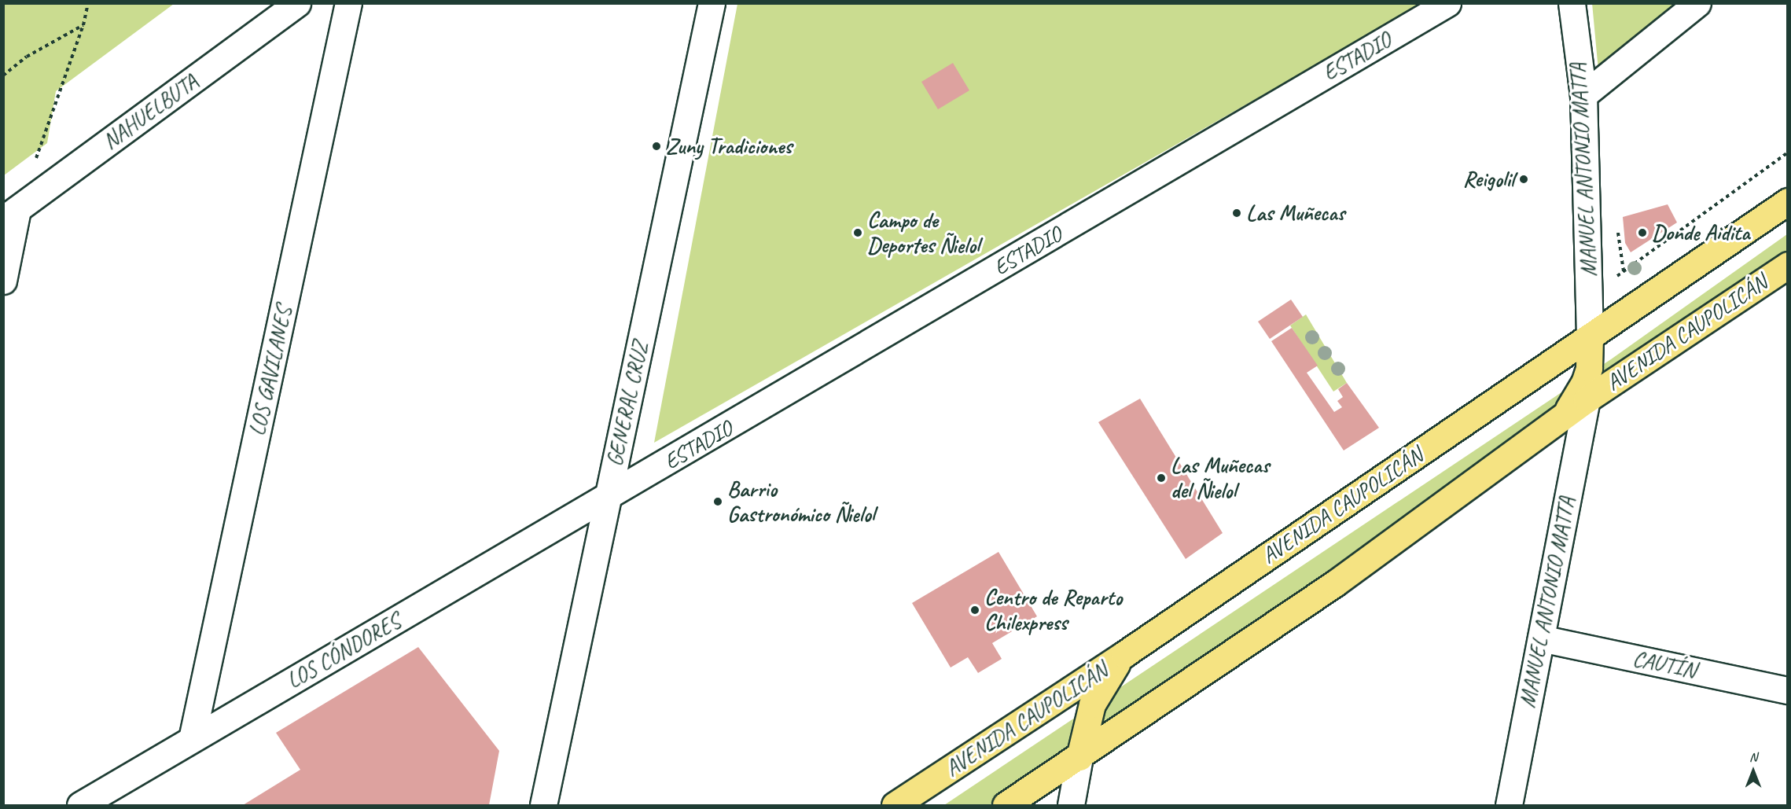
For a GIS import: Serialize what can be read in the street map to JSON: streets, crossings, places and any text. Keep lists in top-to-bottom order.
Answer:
{
  "streets": {
    "main road": ["AVENIDA CAUPOLICÁN"],
    "street": [
      "ESTADIO",
      "NAHUELBUTA",
      "MANUEL ANTONIO MATTA",
      "LOS GAVILANES",
      "GENERAL CRUZ",
      "LOS CÓNDORES",
      "CAUTÍN"
    ]
  },
  "crossings": [
    ["ESTADIO", "GENERAL CRUZ"],
    ["ESTADIO", "LOS CÓNDORES"],
    ["MANUEL ANTONIO MATTA", "AVENIDA CAUPOLICÁN"],
    ["MANUEL ANTONIO MATTA", "CAUTÍN"],
    ["LOS GAVILANES", "LOS CÓNDORES"],
    ["GENERAL CRUZ", "LOS CÓNDORES"]
  ],
  "places": [
    "Zuny Tradiciones",
    "Reigolil",
    "Las Muñecas",
    "Campo de Deportes Ñielol",
    "Donde Aidita",
    "Las Muñecas del Ñielol",
    "Barrio Gastronómico Ñielol",
    "Centro de Reparto Chilexpress"
  ],
  "north": "top"
}
